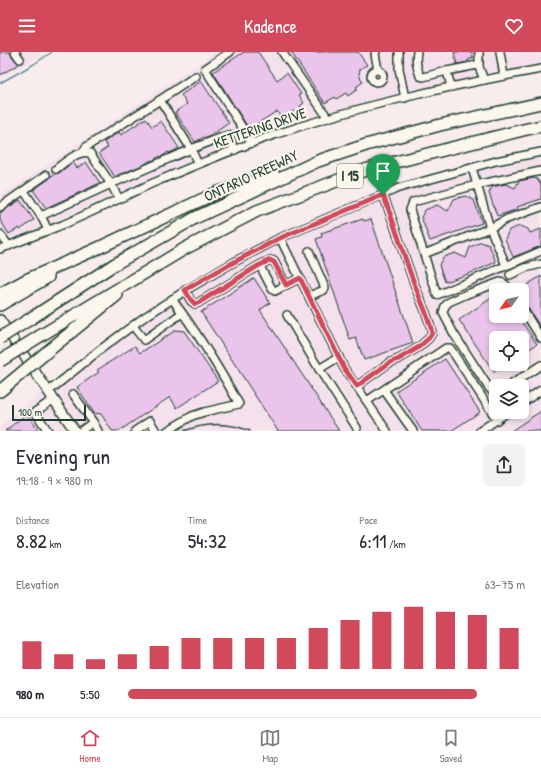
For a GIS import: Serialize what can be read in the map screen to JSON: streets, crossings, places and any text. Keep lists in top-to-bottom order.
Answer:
{
  "streets": {
    "highway": ["ONTARIO FREEWAY", "I 15"],
    "street": ["KETTERING DRIVE"]
  },
  "scale_bar": "100 m",
  "north": "bottom left",
  "page": {
    "header": "Kadence",
    "scale": "100 m",
    "heading": ["Evening run", "19:18 · 9 × 980 m"],
    "stats": [
      ["Distance", "8.82 km"],
      ["Time", "54:32"],
      ["Pace", "6:11 /km"]
    ],
    "chart": ["Elevation", "63–75 m"],
    "list": [
      {
        "name": "980 m",
        "note": "5:50"
      }
    ],
    "tabs": ["Home", "Map", "Saved"]
  }
}
